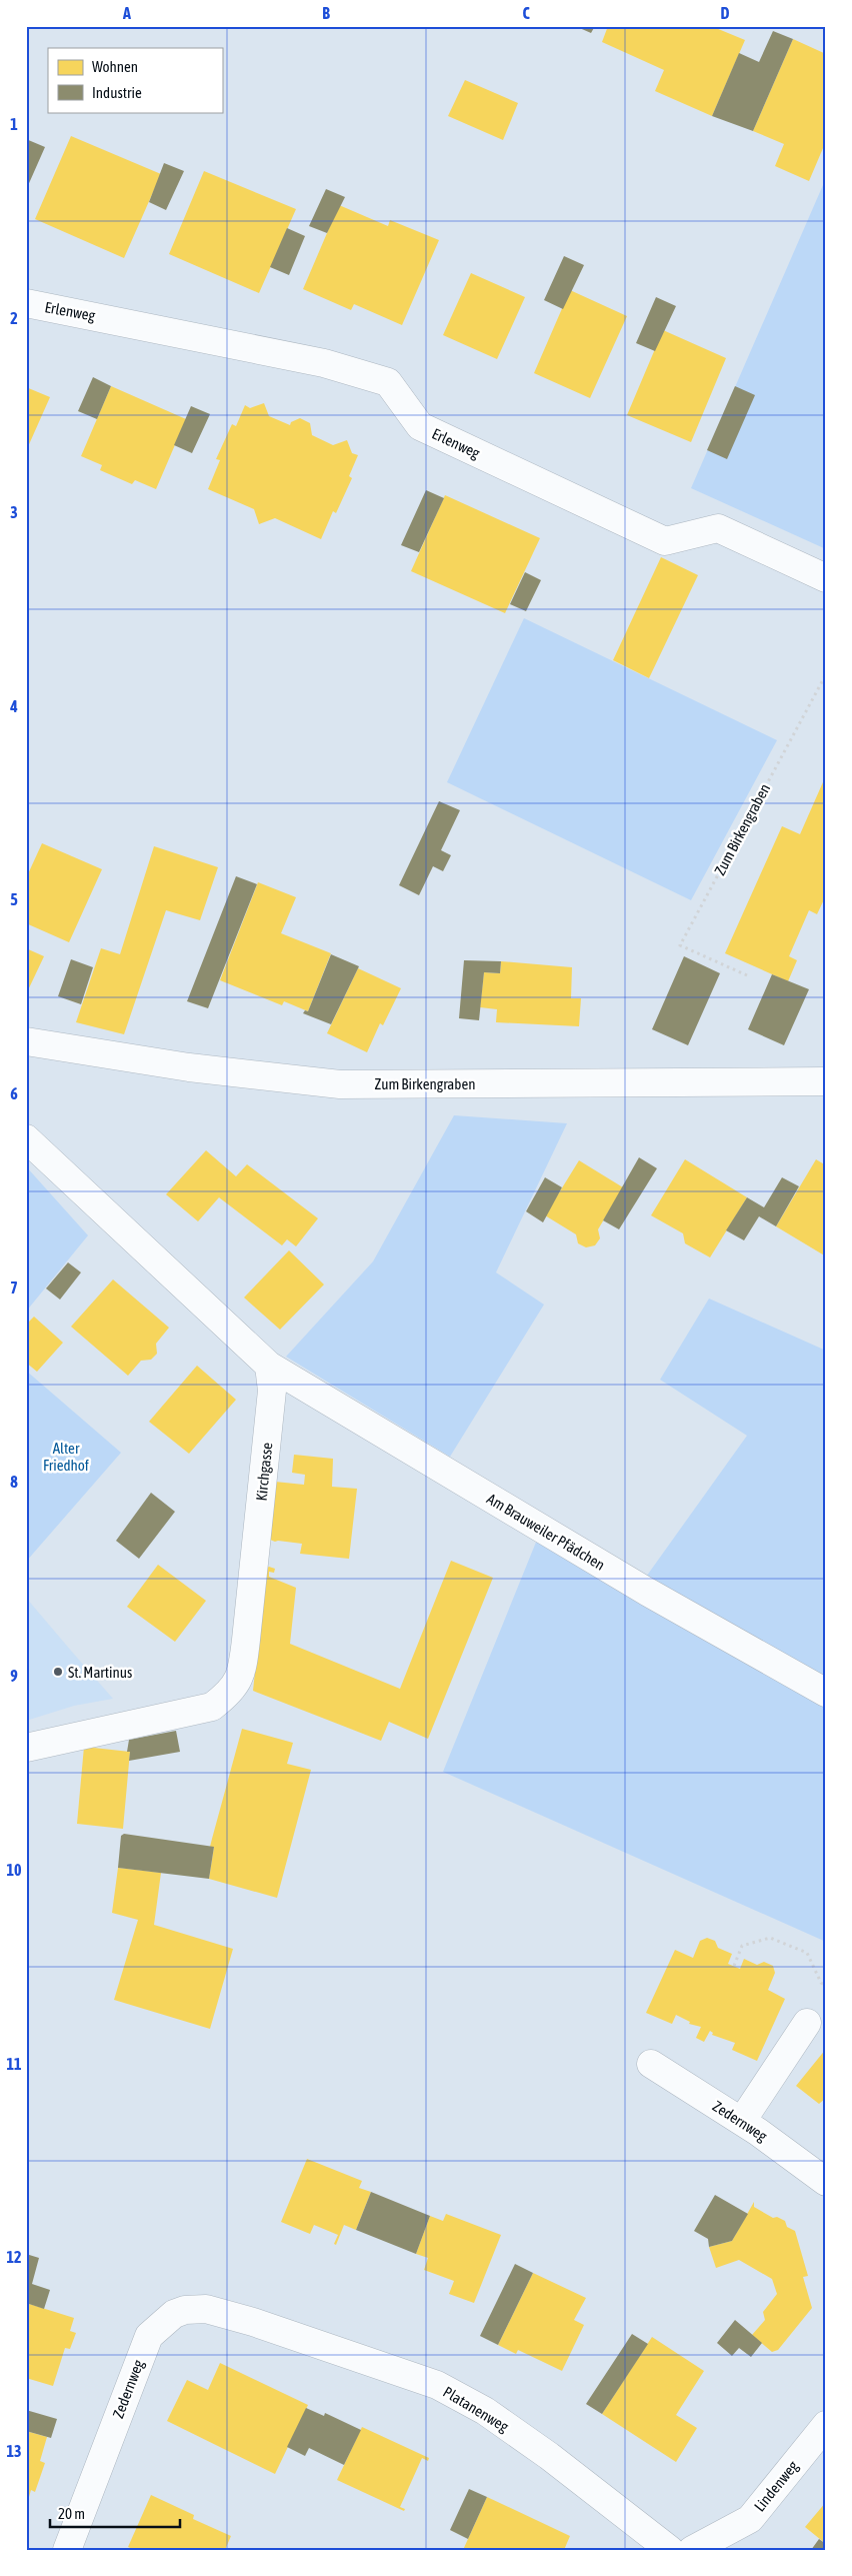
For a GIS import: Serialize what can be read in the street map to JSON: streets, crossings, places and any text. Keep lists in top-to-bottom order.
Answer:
{
  "streets": {
    "street": [
      "Erlenweg",
      "Zum Birkengraben",
      "Kirchgasse",
      "Am Brauweiler Pfädchen",
      "Zedernweg",
      "Platanenweg",
      "Lindenweg"
    ]
  },
  "crossings": [
    ["Kirchgasse", "Am Brauweiler Pfädchen"],
    ["Zedernweg", "Platanenweg"]
  ],
  "parks": ["Alter Friedhof"],
  "places": ["St. Martinus"],
  "legend": ["Wohnen", "Industrie"],
  "scale_bar": "20 m",
  "grid": {
    "columns": [
      "A",
      "B",
      "C",
      "D"
    ],
    "rows": [
      "1",
      "2",
      "3",
      "4",
      "5",
      "6",
      "7",
      "8",
      "9",
      "10",
      "11",
      "12",
      "13"
    ]
  }
}
